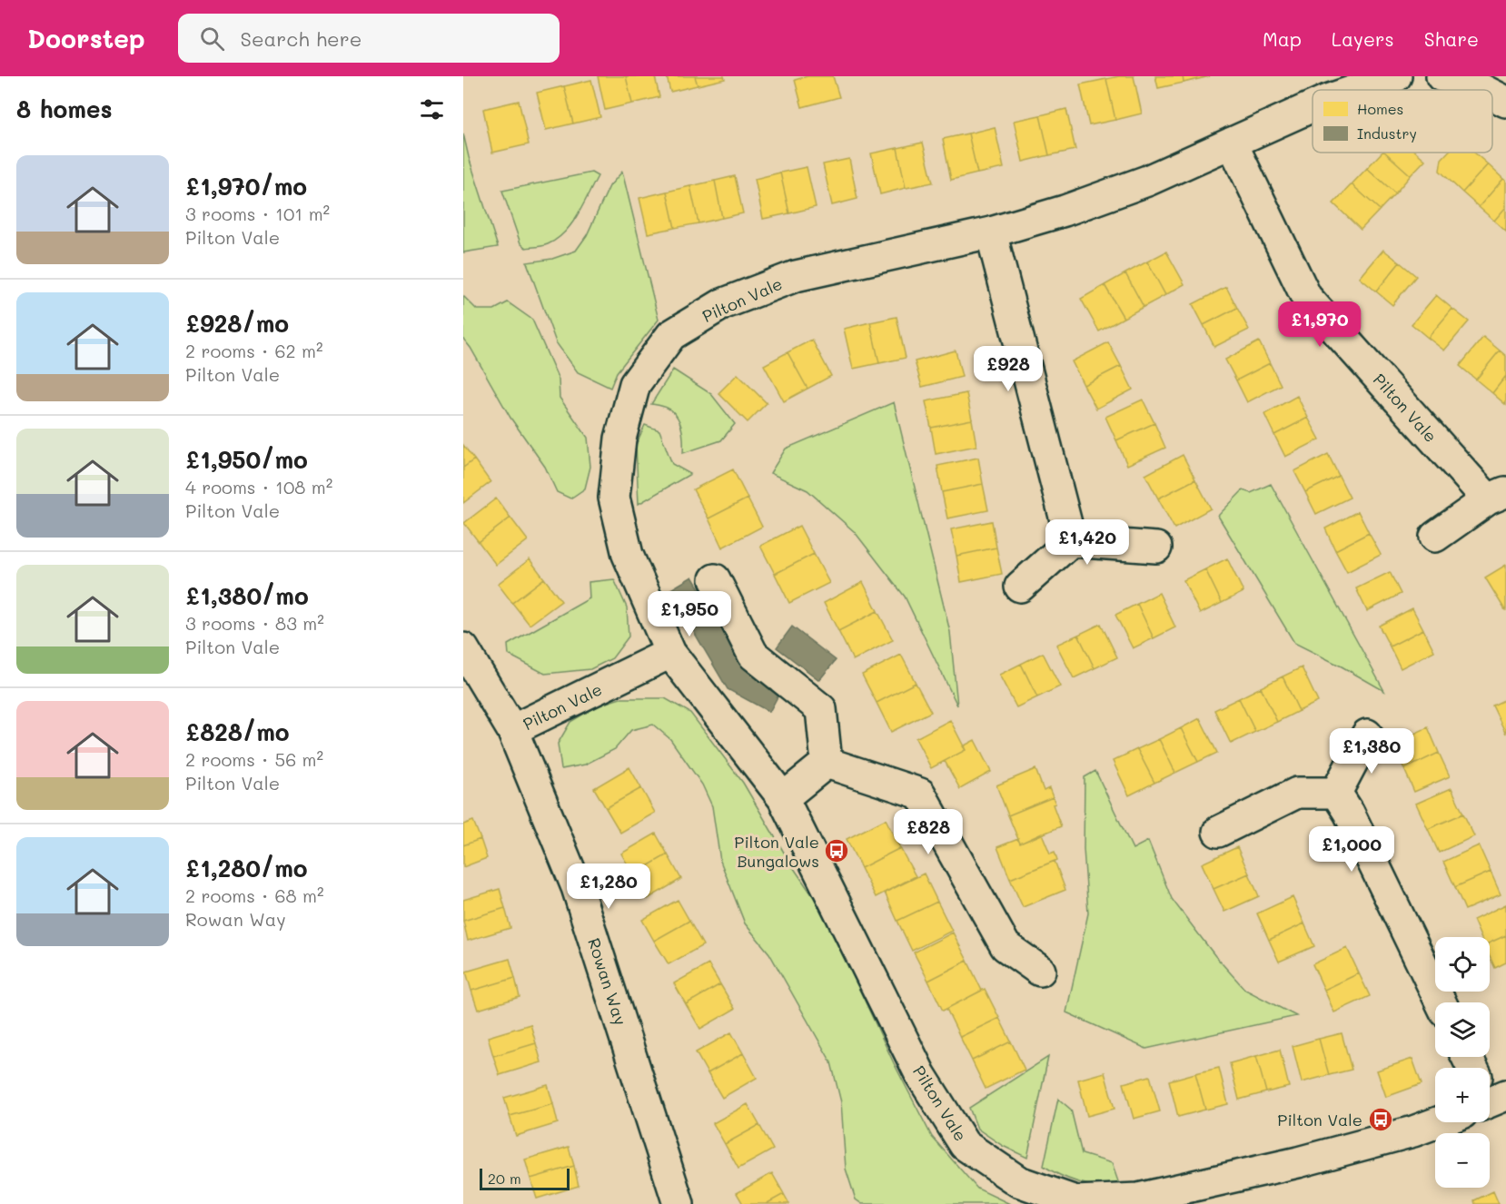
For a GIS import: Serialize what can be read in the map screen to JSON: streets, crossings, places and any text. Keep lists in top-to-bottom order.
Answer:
{
  "streets": {
    "street": ["Pilton Vale", "Rowan Way"]
  },
  "crossings": [
    ["Pilton Vale", "Rowan Way"]
  ],
  "places": {
    "bus stop": ["Pilton Vale Bungalows", "Pilton Vale"]
  },
  "legend": ["Homes", "Industry"],
  "scale_bar": "20 m",
  "page": {
    "header": "Doorstep",
    "search": "Search here",
    "nav": ["Map", "Layers", "Share"],
    "heading": "8 homes",
    "list": [
      {
        "name": "£1,970/mo",
        "note": "3 rooms · 101 m² · Pilton Vale"
      },
      {
        "name": "£928/mo",
        "note": "2 rooms · 62 m² · Pilton Vale"
      },
      {
        "name": "£1,950/mo",
        "note": "4 rooms · 108 m² · Pilton Vale"
      },
      {
        "name": "£1,380/mo",
        "note": "3 rooms · 83 m² · Pilton Vale"
      },
      {
        "name": "£828/mo",
        "note": "2 rooms · 56 m² · Pilton Vale"
      },
      {
        "name": "£1,280/mo",
        "note": "2 rooms · 68 m² · Rowan Way"
      }
    ],
    "price": [
      "£1,970",
      "£928",
      "£1,420",
      "£1,950",
      "£1,380",
      "£828",
      "£1,000",
      "£1,280"
    ],
    "map_buttons": ["+", "−"],
    "scale": "20 m"
  }
}
